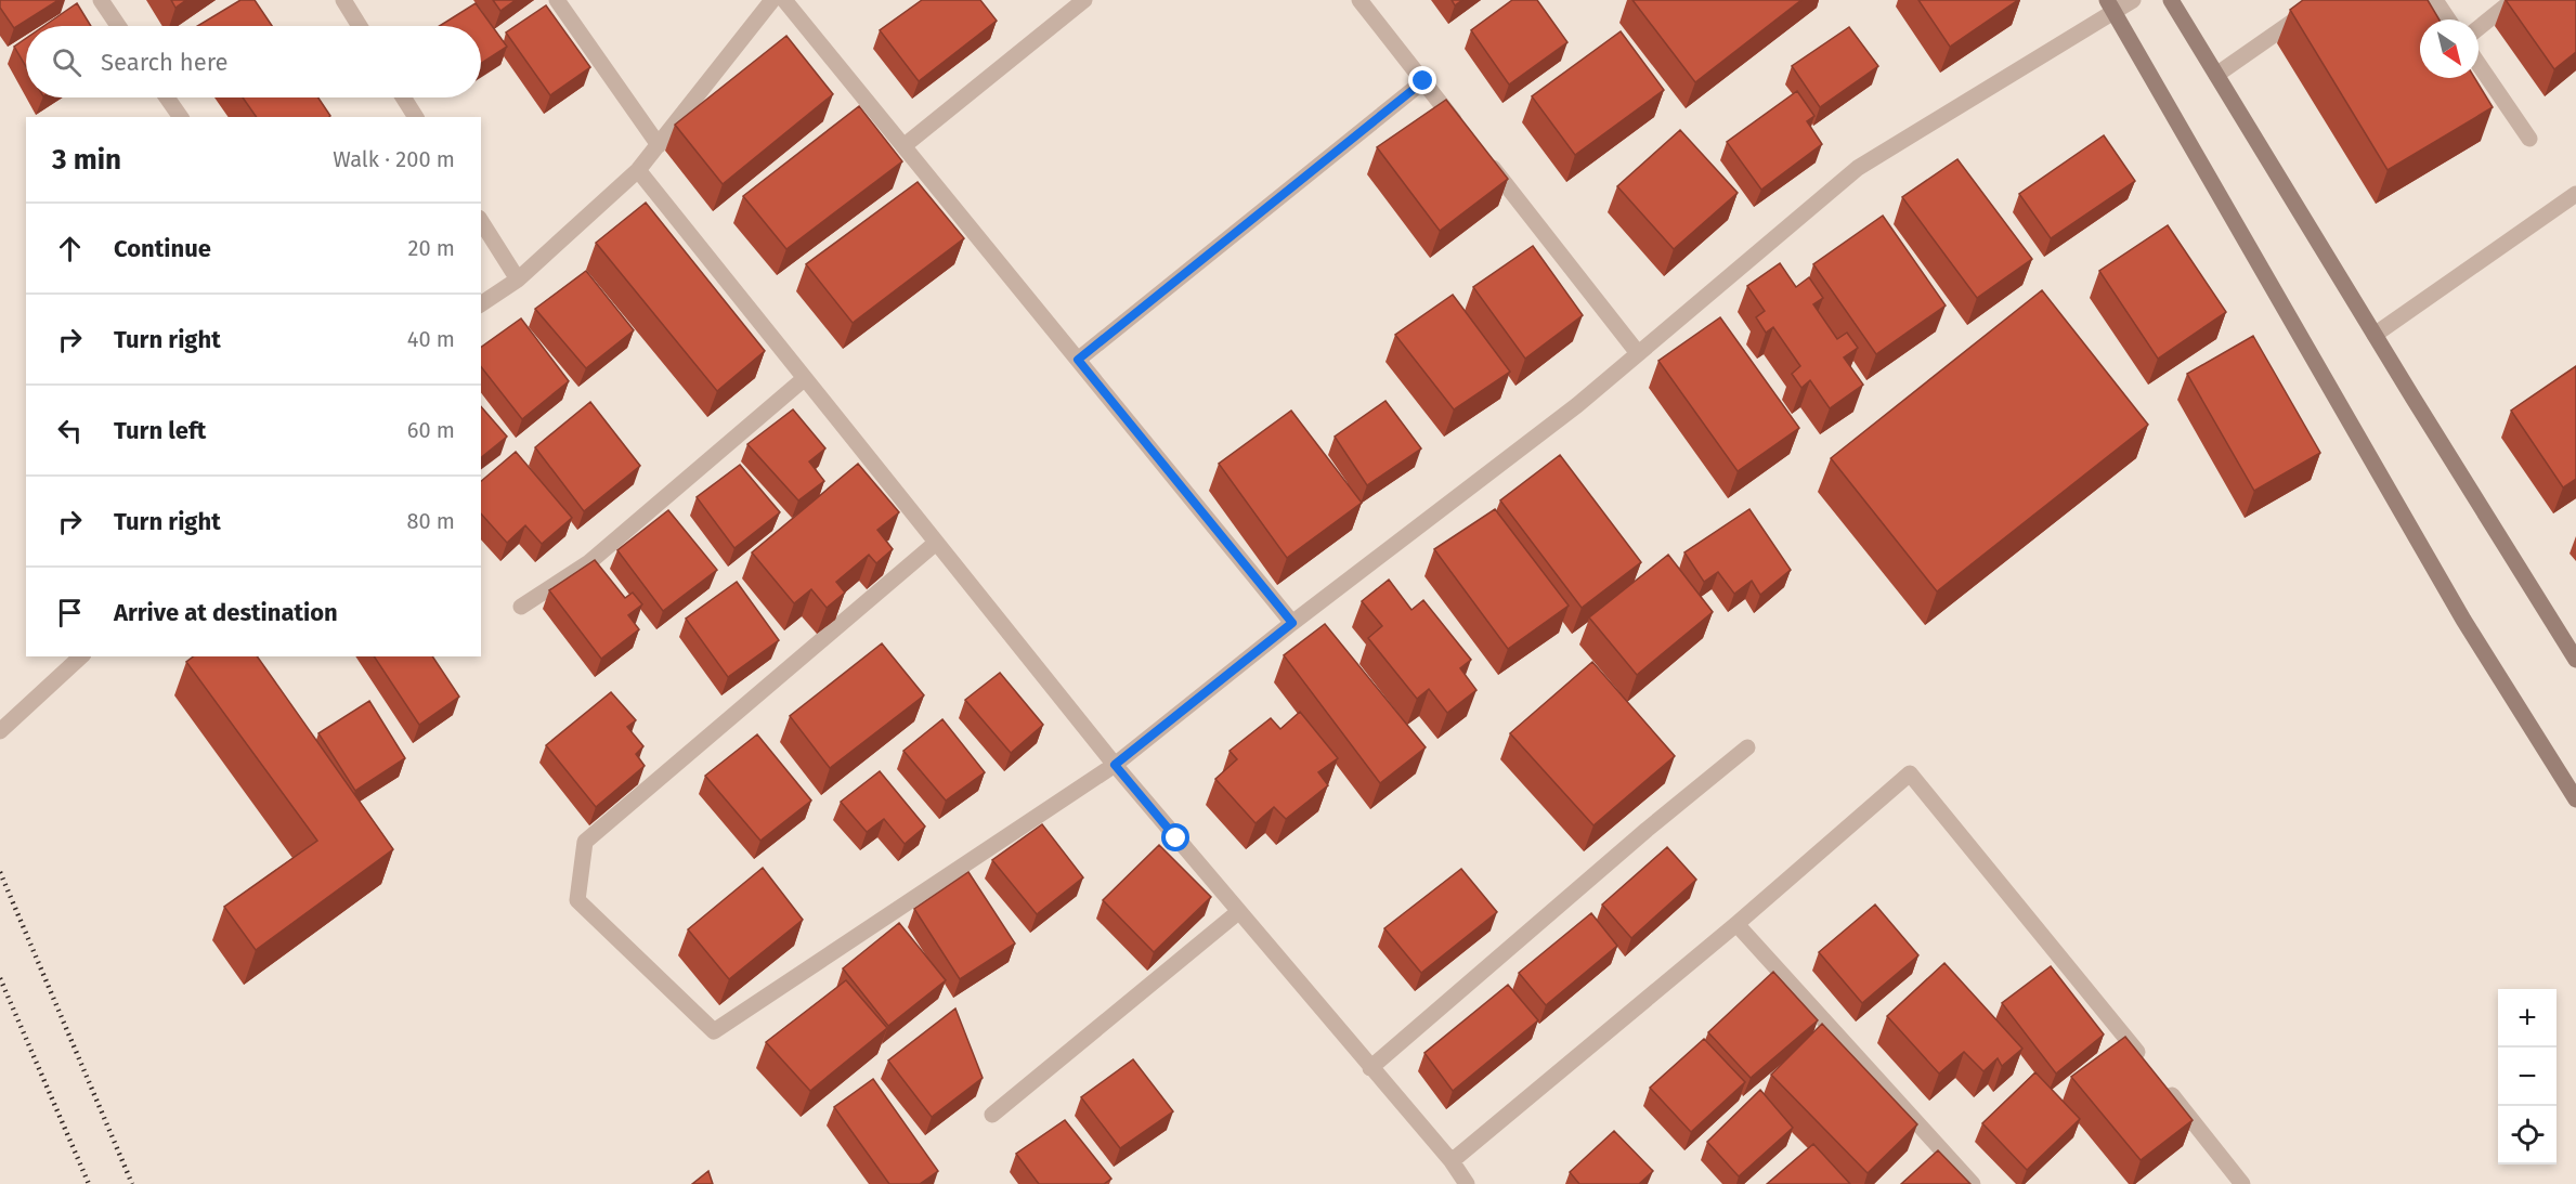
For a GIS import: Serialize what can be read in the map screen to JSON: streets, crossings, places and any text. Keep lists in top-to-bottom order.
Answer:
{
  "north": "bottom right",
  "page": {
    "search": "Search here",
    "heading": ["3 min", "Walk · 200 m"],
    "list": [
      ["Continue", "20 m"],
      ["Turn right", "40 m"],
      ["Turn left", "60 m"],
      ["Turn right", "80 m"],
      "Arrive at destination"
    ],
    "map_buttons": ["+", "−"]
  }
}
